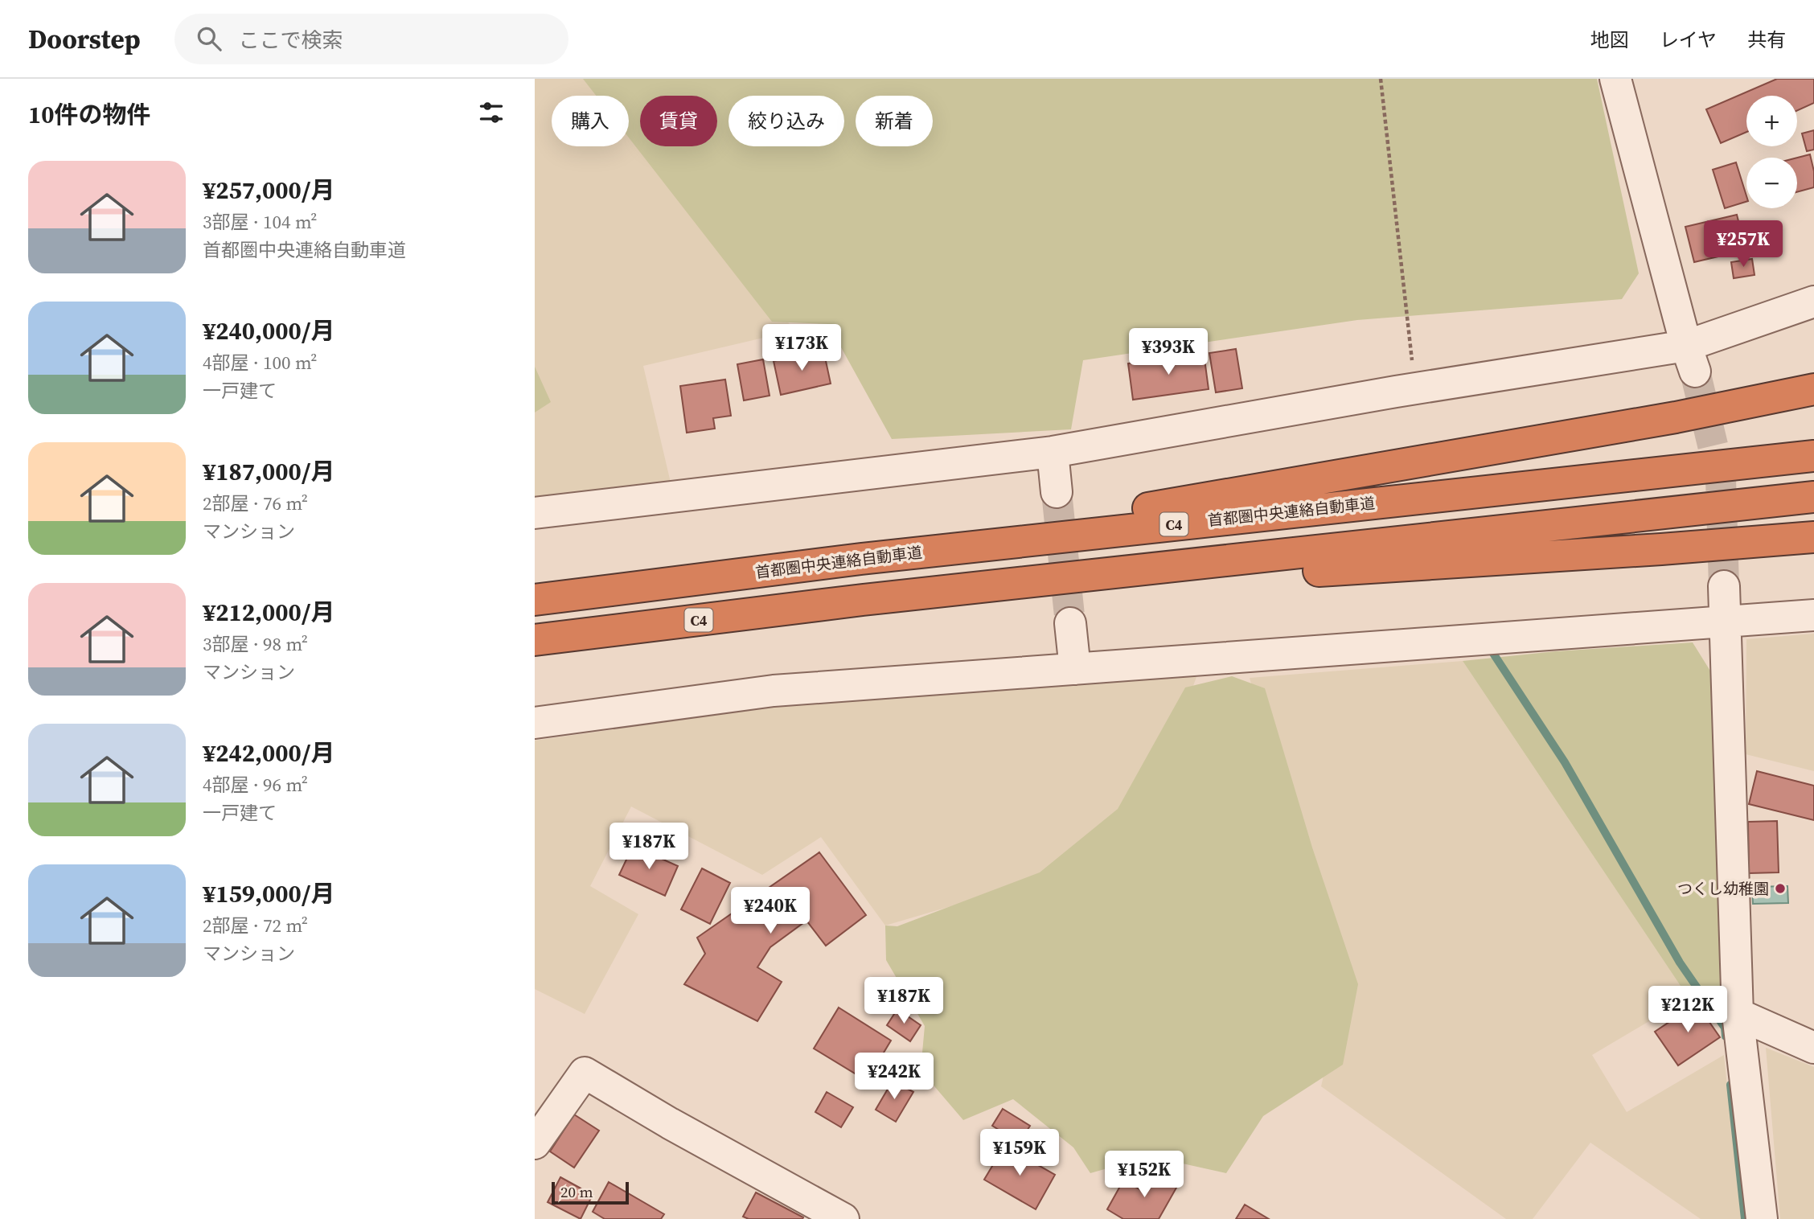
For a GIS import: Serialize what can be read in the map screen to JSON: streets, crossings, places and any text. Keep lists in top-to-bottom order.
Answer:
{
  "streets": {
    "highway": ["首都圏中央連絡自動車道", "C4"]
  },
  "places": ["つくし幼稚園"],
  "scale_bar": "20 m",
  "page": {
    "header": "Doorstep",
    "search": "ここで検索",
    "nav": ["地図", "レイヤ", "共有"],
    "heading": "10件の物件",
    "map_buttons": ["+", "−"],
    "chip": [
      "購入",
      "賃貸",
      "絞り込み",
      "新着"
    ],
    "list": [
      {
        "name": "¥257,000/月",
        "note": "3部屋 · 104 m² · 首都圏中央連絡自動車道"
      },
      {
        "name": "¥240,000/月",
        "note": "4部屋 · 100 m² · 一戸建て"
      },
      {
        "name": "¥187,000/月",
        "note": "2部屋 · 76 m² · マンション"
      },
      {
        "name": "¥212,000/月",
        "note": "3部屋 · 98 m² · マンション"
      },
      {
        "name": "¥242,000/月",
        "note": "4部屋 · 96 m² · 一戸建て"
      },
      {
        "name": "¥159,000/月",
        "note": "2部屋 · 72 m² · マンション"
      }
    ],
    "price": [
      "¥257K",
      "¥173K",
      "¥393K",
      "¥187K",
      "¥240K",
      "¥187K",
      "¥212K",
      "¥242K",
      "¥159K",
      "¥152K"
    ],
    "scale": "20 m"
  }
}
